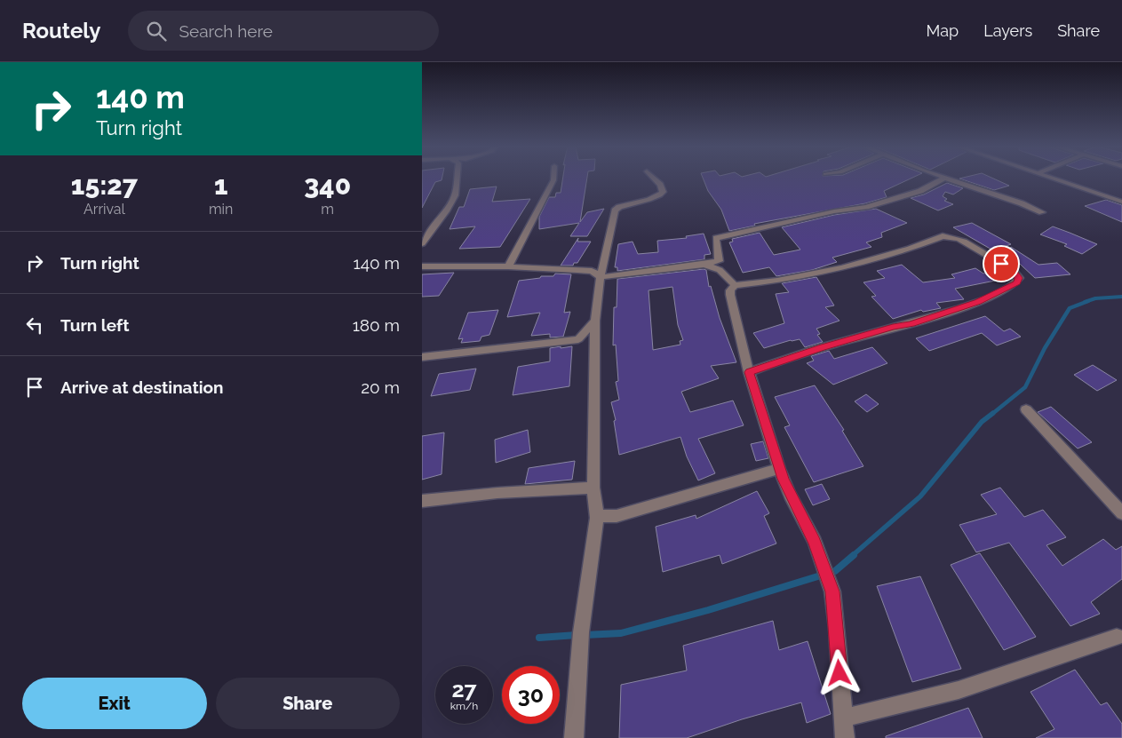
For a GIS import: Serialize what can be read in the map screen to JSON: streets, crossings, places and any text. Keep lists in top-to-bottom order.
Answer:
{
  "page": {
    "header": "Routely",
    "search": "Search here",
    "nav": ["Map", "Layers", "Share"],
    "turn": ["140 m", "Turn right"],
    "eta": [
      "15:27",
      "Arrival",
      "1",
      "min",
      "340",
      "m"
    ],
    "list": [
      {
        "name": "Turn right",
        "value": "140 m"
      },
      {
        "name": "Turn left",
        "value": "180 m"
      },
      {
        "name": "Arrive at destination",
        "value": "20 m"
      }
    ],
    "speed": "27 km/h",
    "limit": "30",
    "buttons": ["Exit", "Share"]
  }
}
